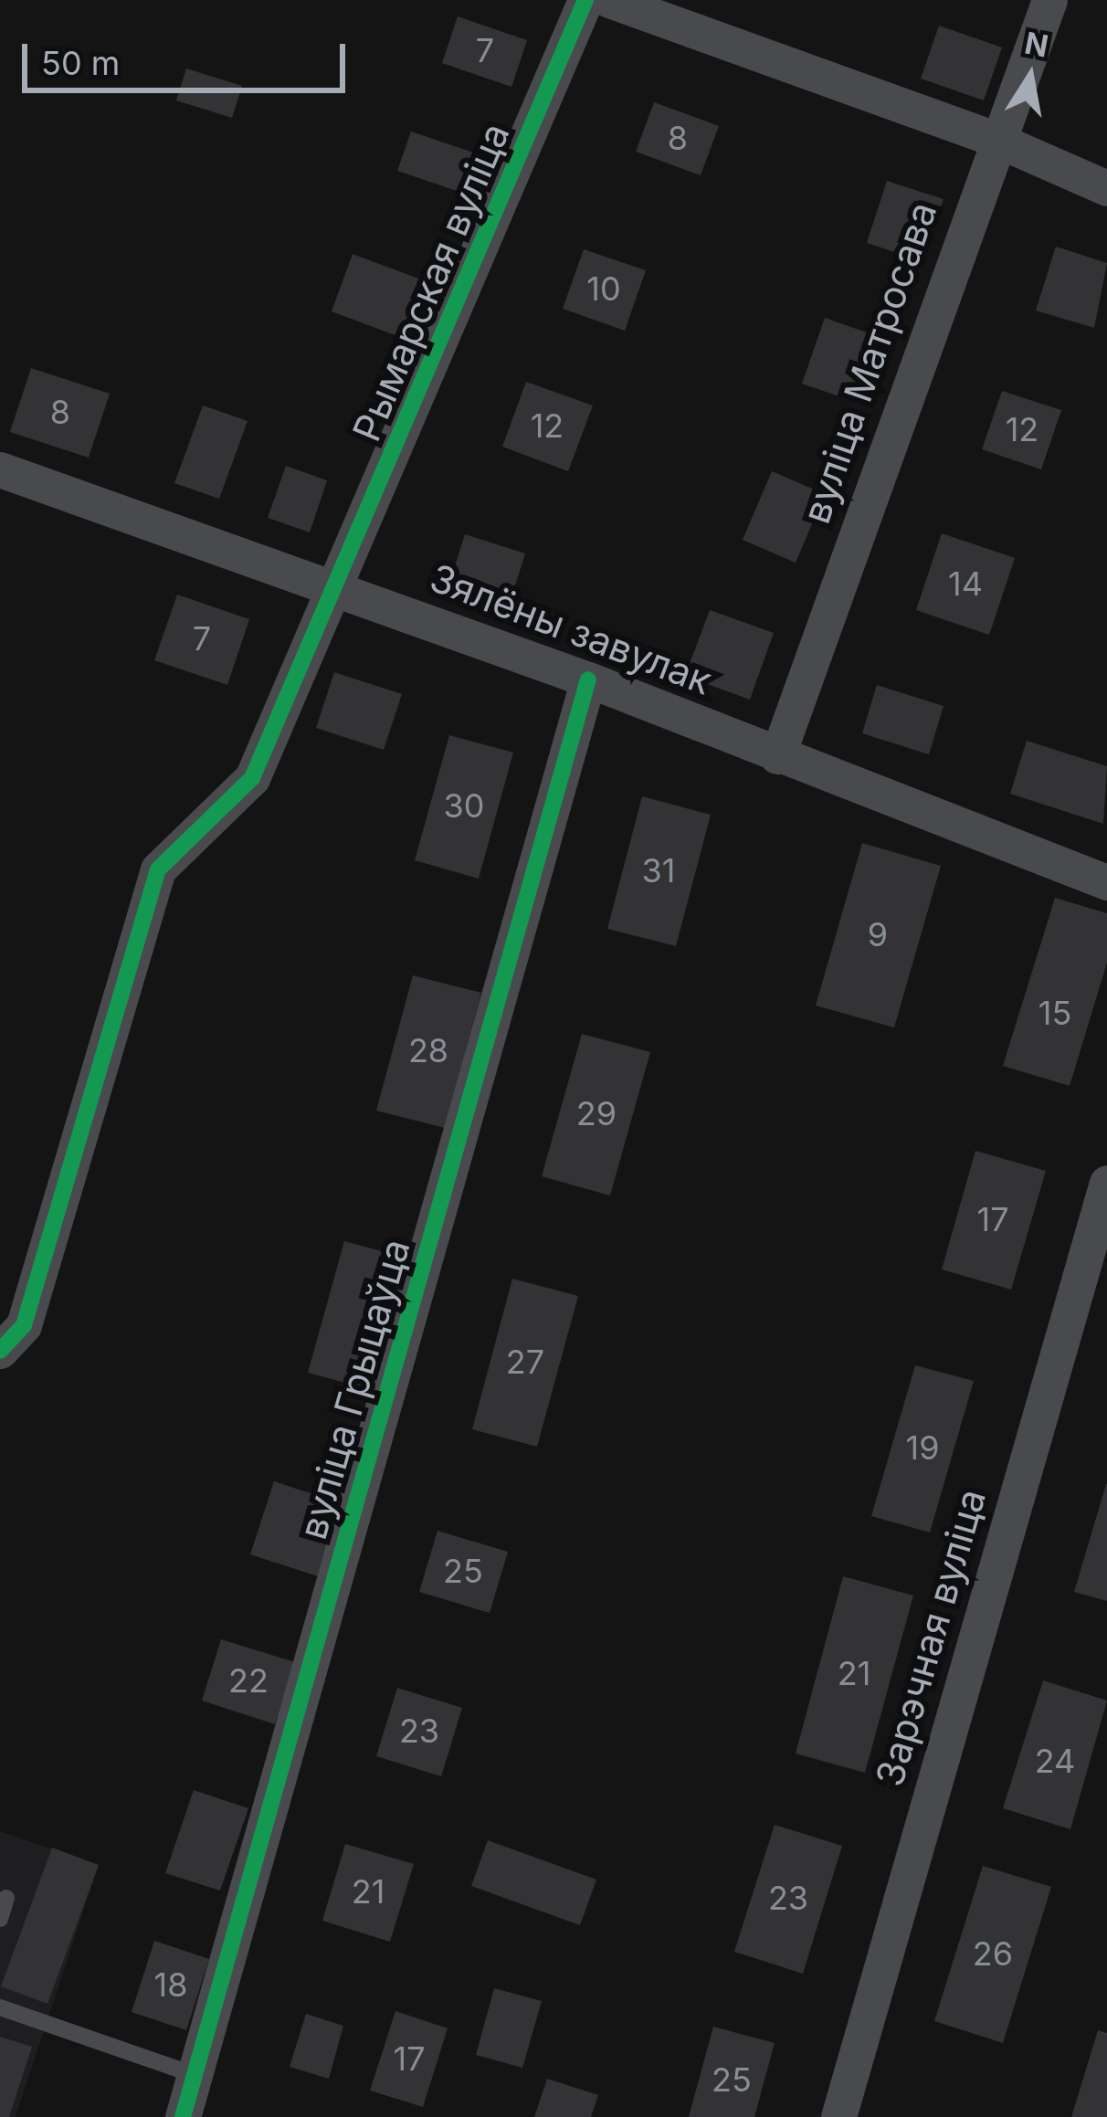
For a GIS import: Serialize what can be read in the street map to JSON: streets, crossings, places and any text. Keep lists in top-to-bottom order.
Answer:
{
  "streets": {
    "street": [
      "Рымарская вуліца",
      "вуліца Матросава",
      "Зялёны завулак",
      "вуліца Грыцаўца",
      "Зарэчная вуліца"
    ]
  },
  "crossings": [
    ["Рымарская вуліца", "Зялёны завулак"],
    ["вуліца Матросава", "Зялёны завулак"],
    ["Зялёны завулак", "вуліца Грыцаўца"]
  ],
  "house_numbers": [
    "7",
    "8",
    "10",
    "8",
    "12",
    "12",
    "14",
    "7",
    "30",
    "31",
    "9",
    "15",
    "28",
    "29",
    "17",
    "27",
    "19",
    "25",
    "21",
    "22",
    "23",
    "24",
    "21",
    "23",
    "26",
    "18",
    "17",
    "25"
  ],
  "scale_bar": "50 m",
  "north": "top"
}
